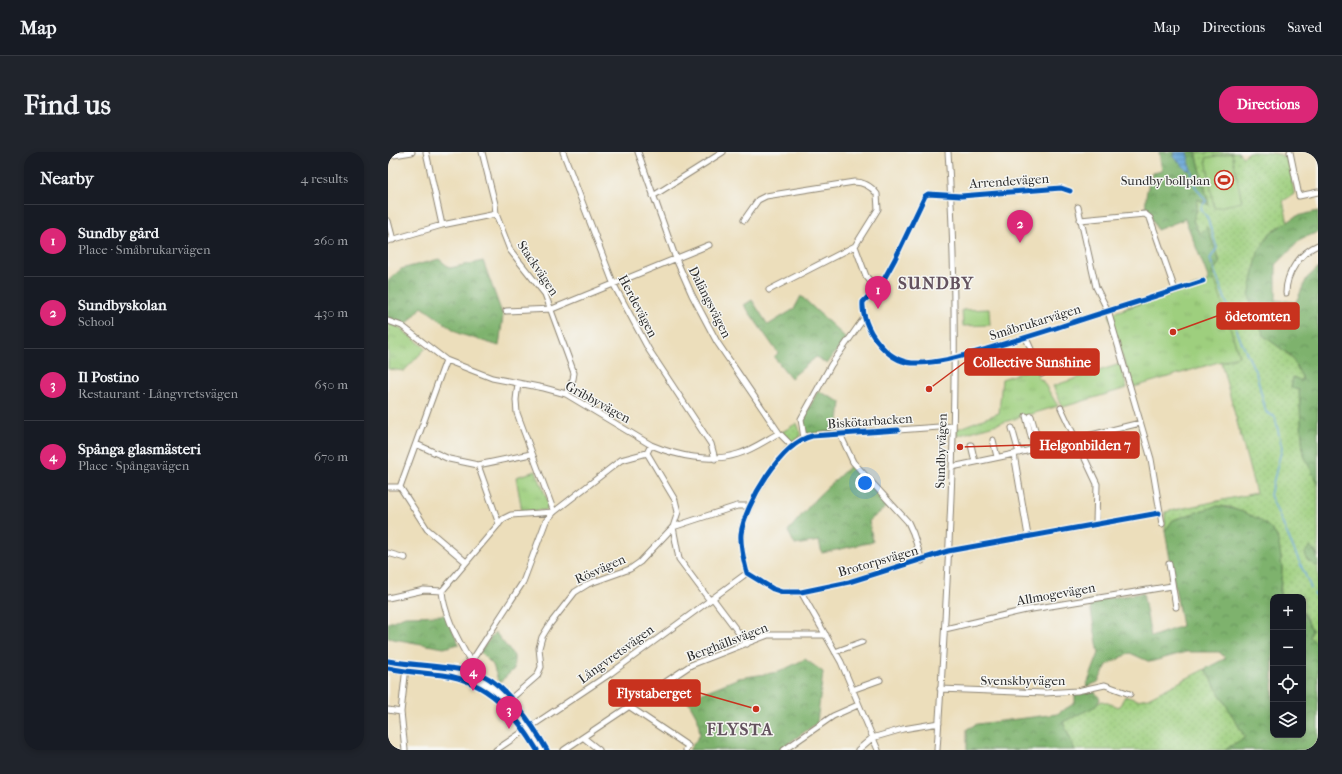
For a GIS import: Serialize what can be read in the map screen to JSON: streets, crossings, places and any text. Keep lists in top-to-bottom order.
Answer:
{
  "streets": {
    "street": [
      "Arrendevägen",
      "Stackvägen",
      "Dalängsvägen",
      "Herdevägen",
      "Småbrukarvägen",
      "Gribbyvägen",
      "Biskötarbacken",
      "Sundbyvägen",
      "Brotorpsvägen",
      "Rösvägen",
      "Allmogevägen",
      "Berghällsvägen",
      "Långvretsvägen",
      "Svenskbyvägen"
    ]
  },
  "crossings": [
    ["Arrendevägen", "Sundbyvägen"],
    ["Stackvägen", "Gribbyvägen"],
    ["Dalängsvägen", "Gribbyvägen"],
    ["Dalängsvägen", "Biskötarbacken"],
    ["Herdevägen", "Gribbyvägen"],
    ["Småbrukarvägen", "Sundbyvägen"],
    ["Biskötarbacken", "Sundbyvägen"],
    ["Sundbyvägen", "Brotorpsvägen"],
    ["Sundbyvägen", "Allmogevägen"],
    ["Sundbyvägen", "Svenskbyvägen"],
    ["Brotorpsvägen", "Långvretsvägen"]
  ],
  "districts": ["SUNDBY", "FLYSTA"],
  "places": {
    "sports": ["Sundby bollplan"],
    "other": [
      "ödetomten",
      "Collective Sunshine",
      "Helgonbilden 7",
      "Flystaberget"
    ]
  },
  "page": {
    "header": "Map",
    "nav": ["Map", "Directions", "Saved"],
    "buttons": "Directions",
    "title": "Find us",
    "heading": ["Nearby", "4 results"],
    "list": [
      {
        "mark": "1",
        "name": "Sundby gård",
        "note": "Place · Småbrukarvägen",
        "value": "260 m"
      },
      {
        "mark": "2",
        "name": "Sundbyskolan",
        "note": "School",
        "value": "430 m"
      },
      {
        "mark": "3",
        "name": "Il Postino",
        "note": "Restaurant · Långvretsvägen",
        "value": "650 m"
      },
      {
        "mark": "4",
        "name": "Spånga glasmästeri",
        "note": "Place · Spångavägen",
        "value": "670 m"
      }
    ],
    "pins": [
      "2",
      "1",
      "4",
      "3"
    ],
    "map_buttons": ["+", "−"]
  }
}
